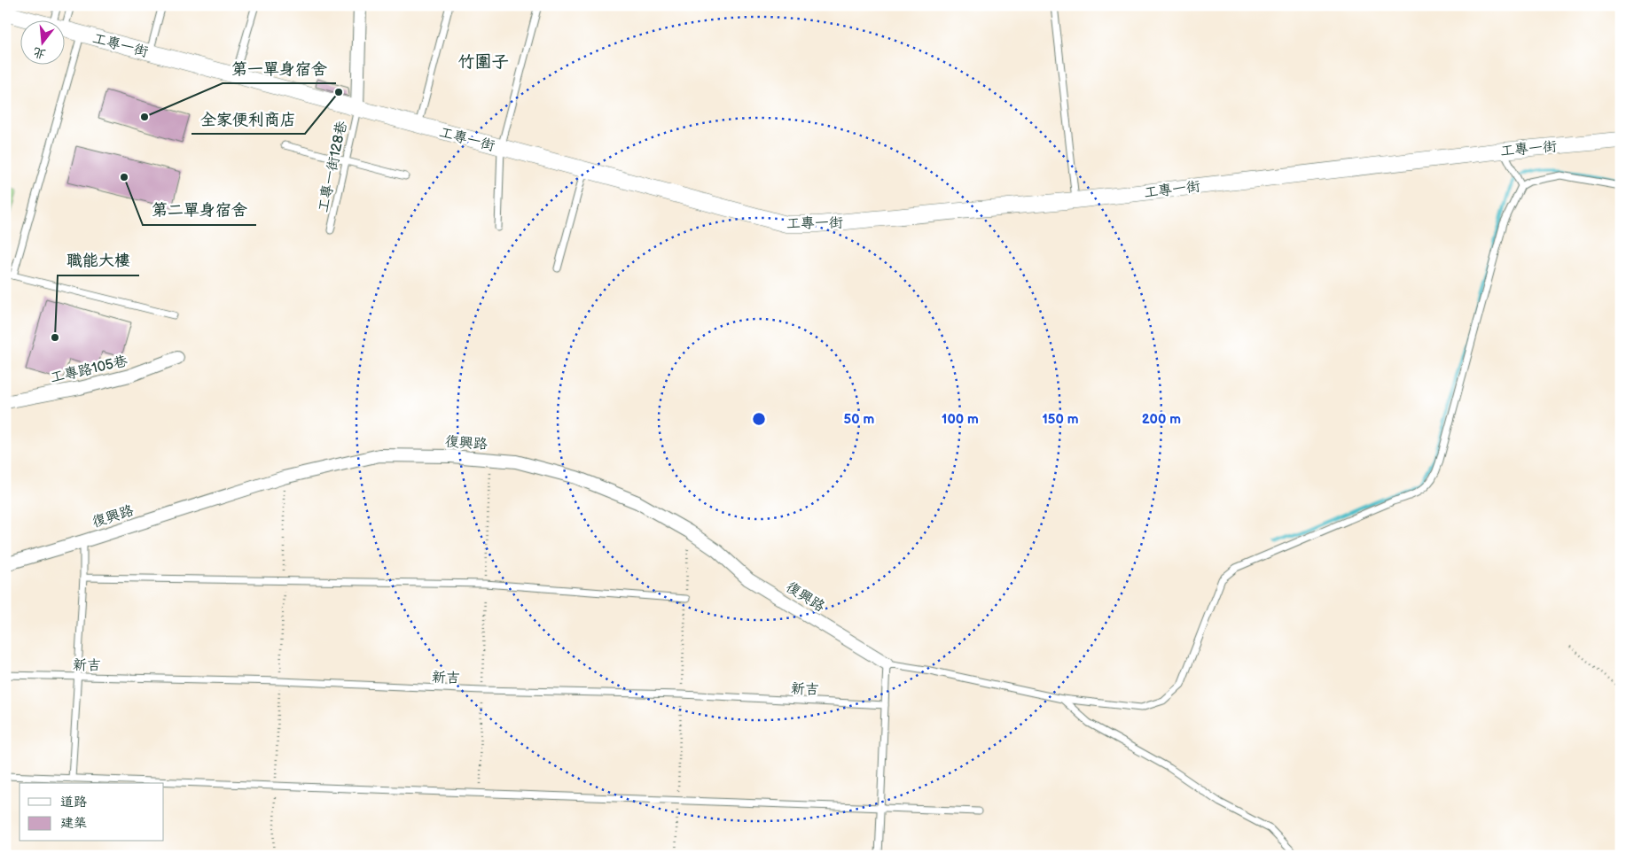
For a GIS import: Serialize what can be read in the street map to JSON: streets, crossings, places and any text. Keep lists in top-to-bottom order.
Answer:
{
  "streets": {
    "street": ["工專一街", "工專路105巷", "復興路"],
    "lane": ["工專一街128巷", "新吉"]
  },
  "crossings": [
    ["工專一街", "工專一街128巷"]
  ],
  "districts": ["竹圍子"],
  "places": [
    "全家便利商店",
    "第一單身宿舍",
    "第二單身宿舍",
    "職能大樓"
  ],
  "legend": ["道路", "建築"],
  "north": "bottom",
  "rings": [
    "50 m",
    "100 m",
    "150 m",
    "200 m"
  ]
}
